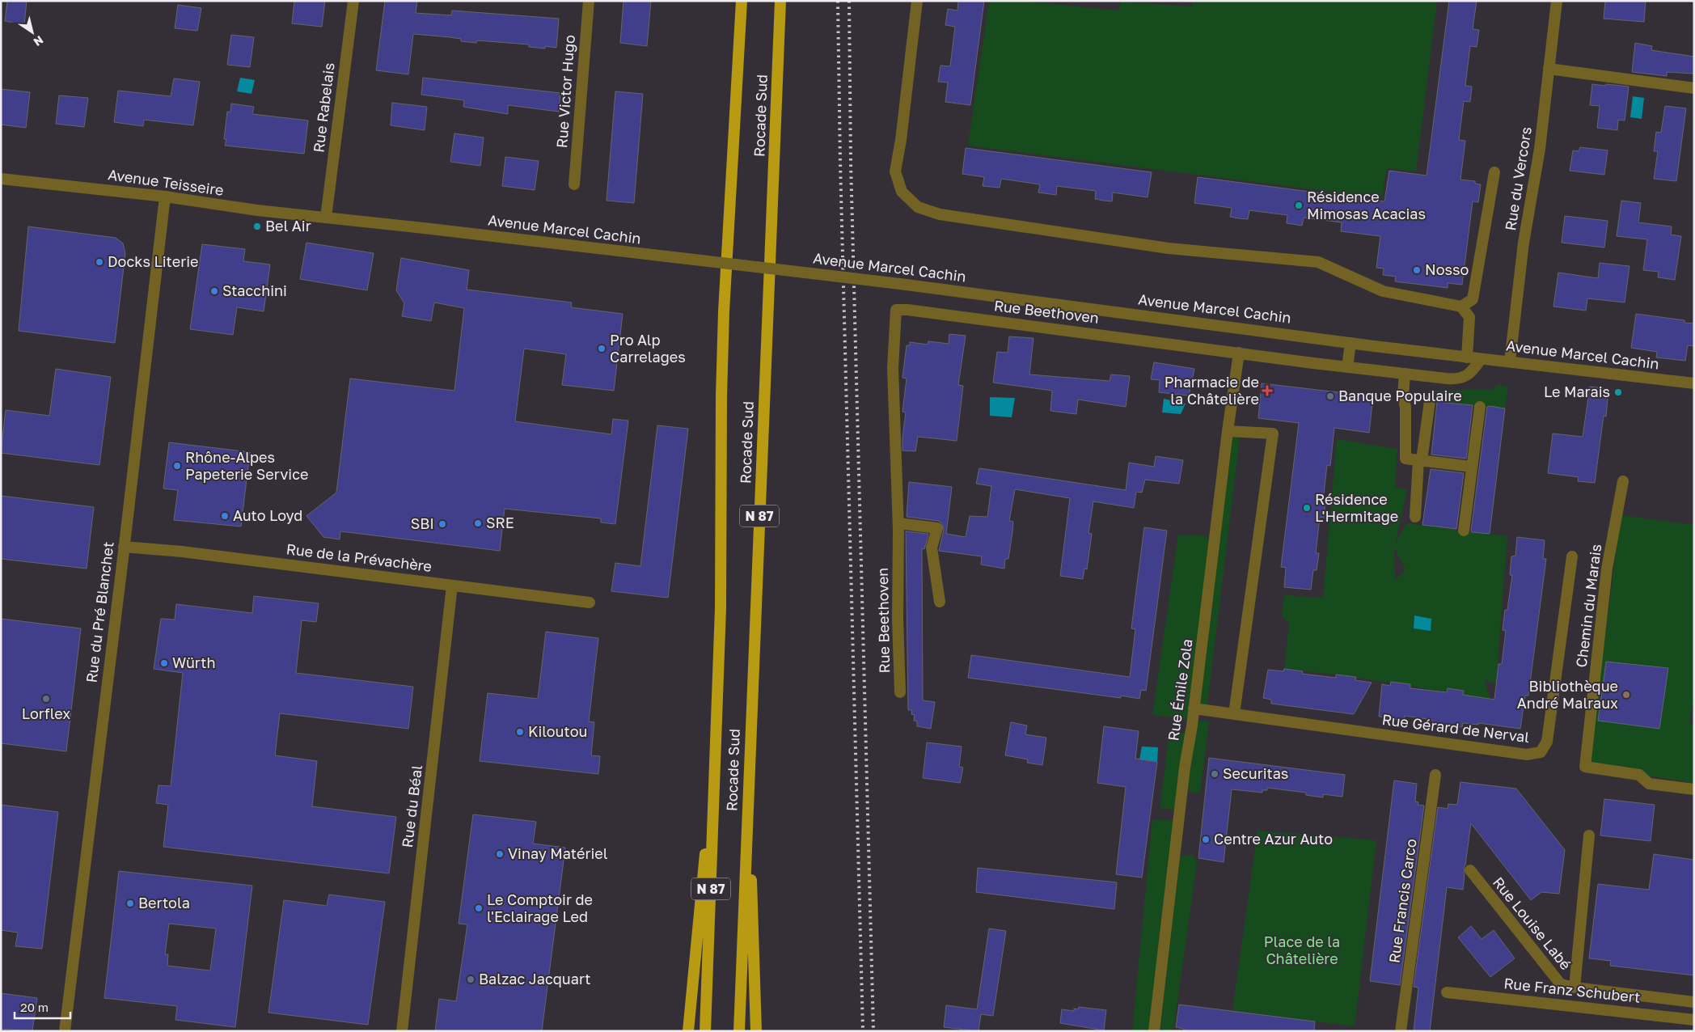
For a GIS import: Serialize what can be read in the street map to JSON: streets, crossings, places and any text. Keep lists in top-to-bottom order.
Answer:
{
  "streets": {
    "highway": ["Rocade Sud", "N 87"],
    "street": [
      "Rue Victor Hugo",
      "Rue Rabelais",
      "Rue du Vercors",
      "Avenue Teisseire",
      "Avenue Marcel Cachin",
      "Rue Beethoven",
      "Rue de la Prévachère",
      "Chemin du Marais",
      "Rue du Pré Blanchet",
      "Rue Émile Zola",
      "Rue Gérard de Nerval",
      "Rue du Béal",
      "Rue Francis Carco",
      "Rue Louise Labé",
      "Rue Franz Schubert"
    ]
  },
  "crossings": [
    ["Rue Rabelais", "Avenue Teisseire"],
    ["Rue du Vercors", "Avenue Marcel Cachin"],
    ["Avenue Teisseire", "Avenue Marcel Cachin"],
    ["Avenue Teisseire", "Rue du Pré Blanchet"],
    ["Avenue Marcel Cachin", "Rue Beethoven"],
    ["Rue Beethoven", "Rue Émile Zola"],
    ["Rue de la Prévachère", "Rue du Pré Blanchet"],
    ["Rue de la Prévachère", "Rue du Béal"],
    ["Rue Émile Zola", "Rue Gérard de Nerval"]
  ],
  "parks": ["Place de la Châtelière"],
  "places": {
    "other": [
      "Résidence Mimosas Acacias",
      "Bel Air",
      "Docks Literie",
      "Nosso",
      "Stacchini",
      "Pro Alp Carrelages",
      "Le Marais",
      "Banque Populaire",
      "Rhône-Alpes Papeterie Service",
      "Résidence L'Hermitage",
      "Auto Loyd",
      "SRE",
      "SBI",
      "Würth",
      "Bibliothèque André Malraux",
      "Lorflex",
      "Kiloutou",
      "Securitas",
      "Centre Azur Auto",
      "Vinay Matériel",
      "Bertola",
      "Le Comptoir de l'Eclairage Led",
      "Balzac Jacquart"
    ],
    "health": ["Pharmacie de la Châtelière"]
  },
  "scale_bar": "20 m",
  "north": "bottom right"
}
